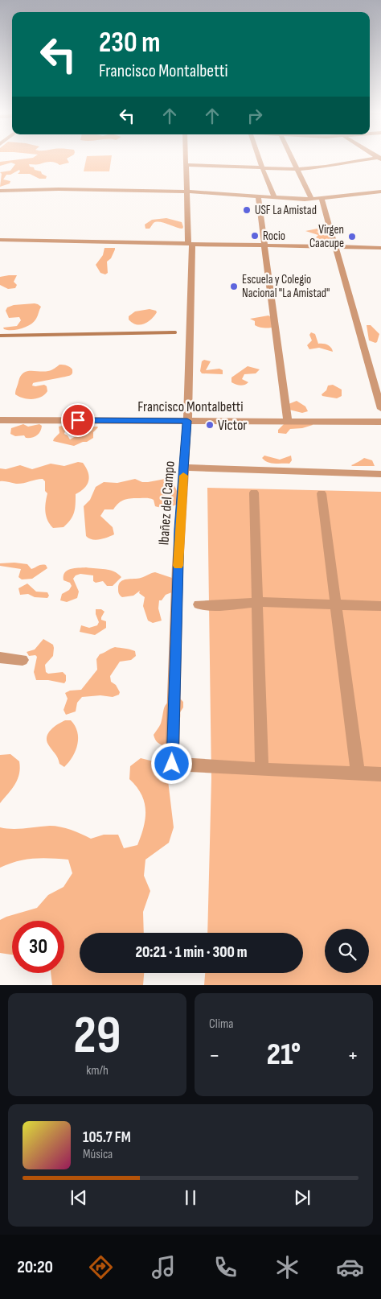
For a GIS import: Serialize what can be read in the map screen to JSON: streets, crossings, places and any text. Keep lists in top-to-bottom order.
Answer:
{
  "streets": {
    "street": ["Francisco Montalbetti", "Ibañez del Campo"]
  },
  "crossings": [
    ["Francisco Montalbetti", "Ibañez del Campo"]
  ],
  "places": [
    "USF La Amistad",
    "Rocio",
    "Virgen Caacupe",
    "Escuela y Colegio Nacional \"La Amistad\"",
    "Victor"
  ],
  "page": {
    "turn": ["230 m", "Francisco Montalbetti"],
    "limit": "30",
    "trip": "20:21 · 1 min · 300 m",
    "tile": [
      ["29", "km/h"],
      "Clima"
    ],
    "heat": ["−", "21°", "+"],
    "song": ["105.7 FM", "Música"],
    "tabs": "20:20"
  }
}
